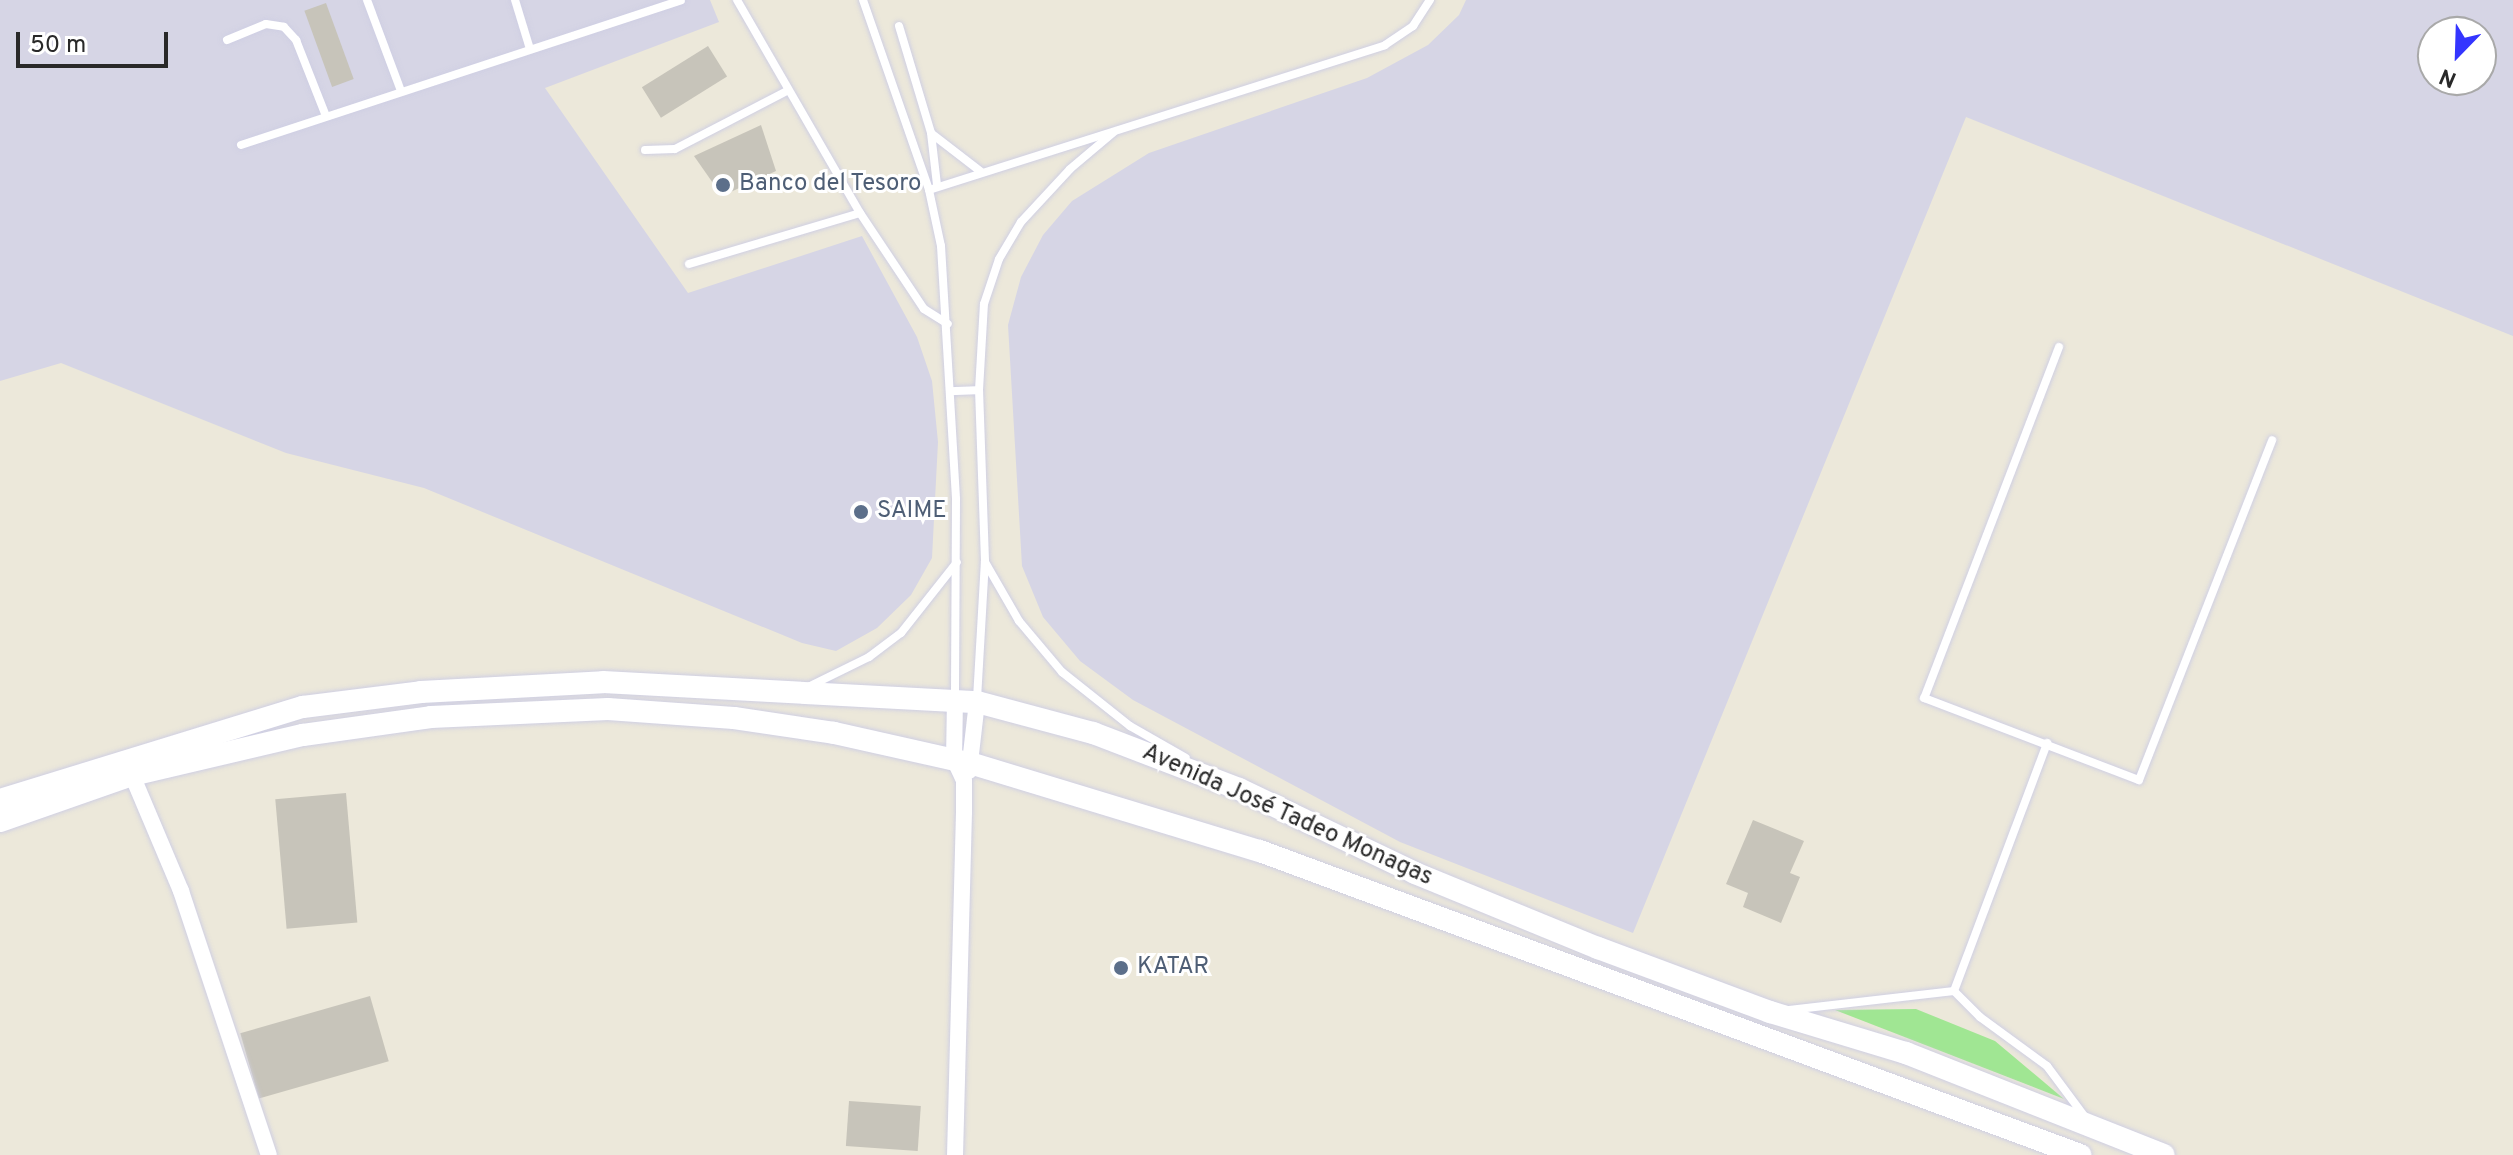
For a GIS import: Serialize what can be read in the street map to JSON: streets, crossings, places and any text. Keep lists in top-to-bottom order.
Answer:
{
  "streets": {
    "main road": ["Avenida José Tadeo Monagas"]
  },
  "places": ["Banco del Tesoro", "SAIME", "KATAR"],
  "scale_bar": "50 m",
  "north": "bottom left"
}
